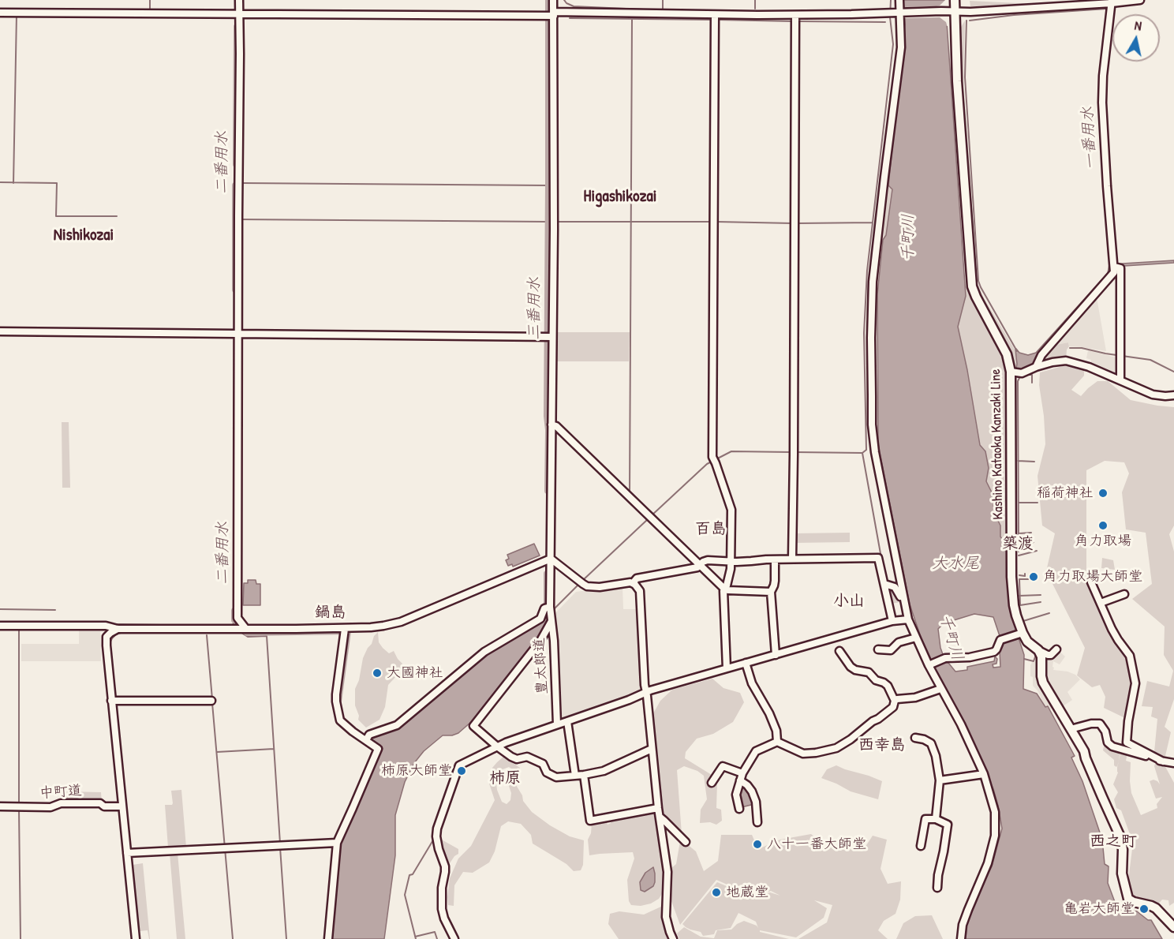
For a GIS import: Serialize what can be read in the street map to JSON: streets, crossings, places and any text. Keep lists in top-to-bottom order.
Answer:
{
  "streets": {
    "main road": ["Kashino Kataoka Kanzaki Line"],
    "street": ["豊太郎道", "中町道"]
  },
  "districts": [
    "Higashikozai",
    "Nishikozai",
    "百島",
    "築渡",
    "小山",
    "鍋島",
    "西幸島",
    "柿原",
    "西之町"
  ],
  "water": [
    "一番用水",
    "二番用水",
    "千町川",
    "三番用水",
    "大水尾"
  ],
  "places": [
    "稲荷神社",
    "角力取場",
    "角力取場大師堂",
    "大國神社",
    "柿原大師堂",
    "八十一番大師堂",
    "地蔵堂",
    "亀岩大師堂"
  ],
  "north": "top"
}
